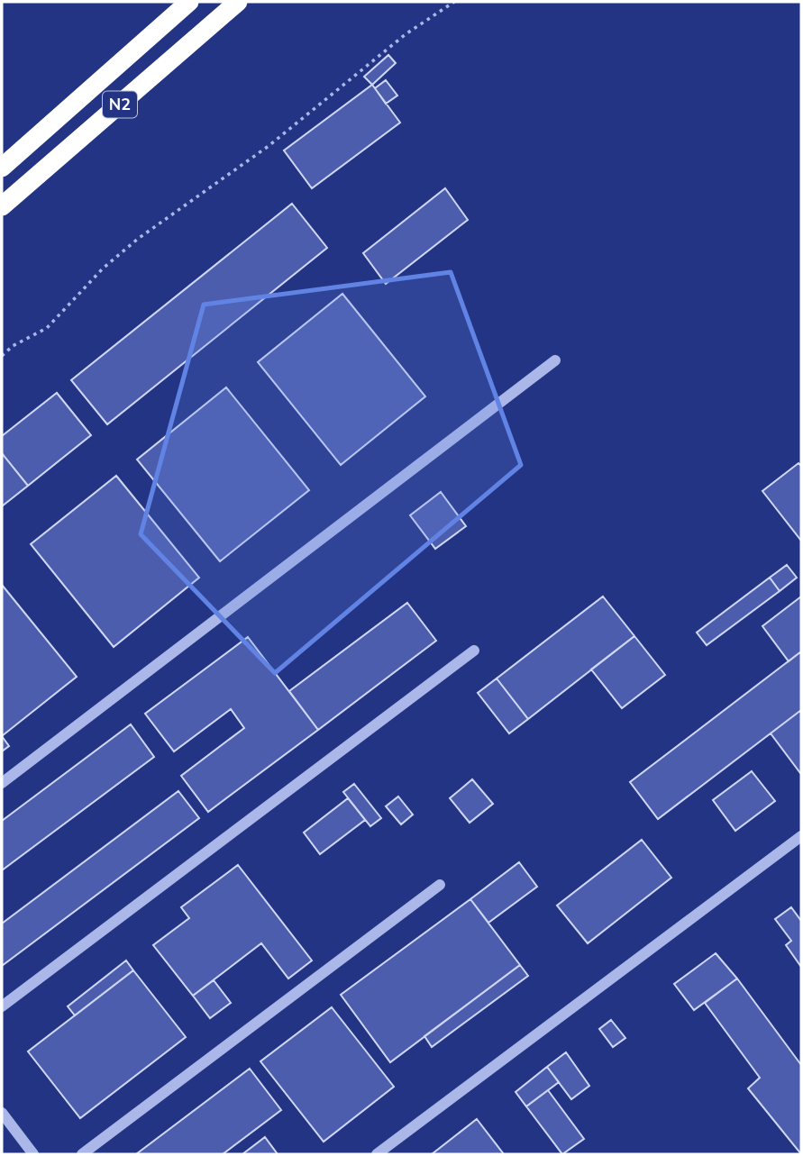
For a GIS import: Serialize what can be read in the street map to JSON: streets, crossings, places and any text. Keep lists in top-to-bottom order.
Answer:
{
  "streets": {
    "highway": ["N2"]
  }
}
